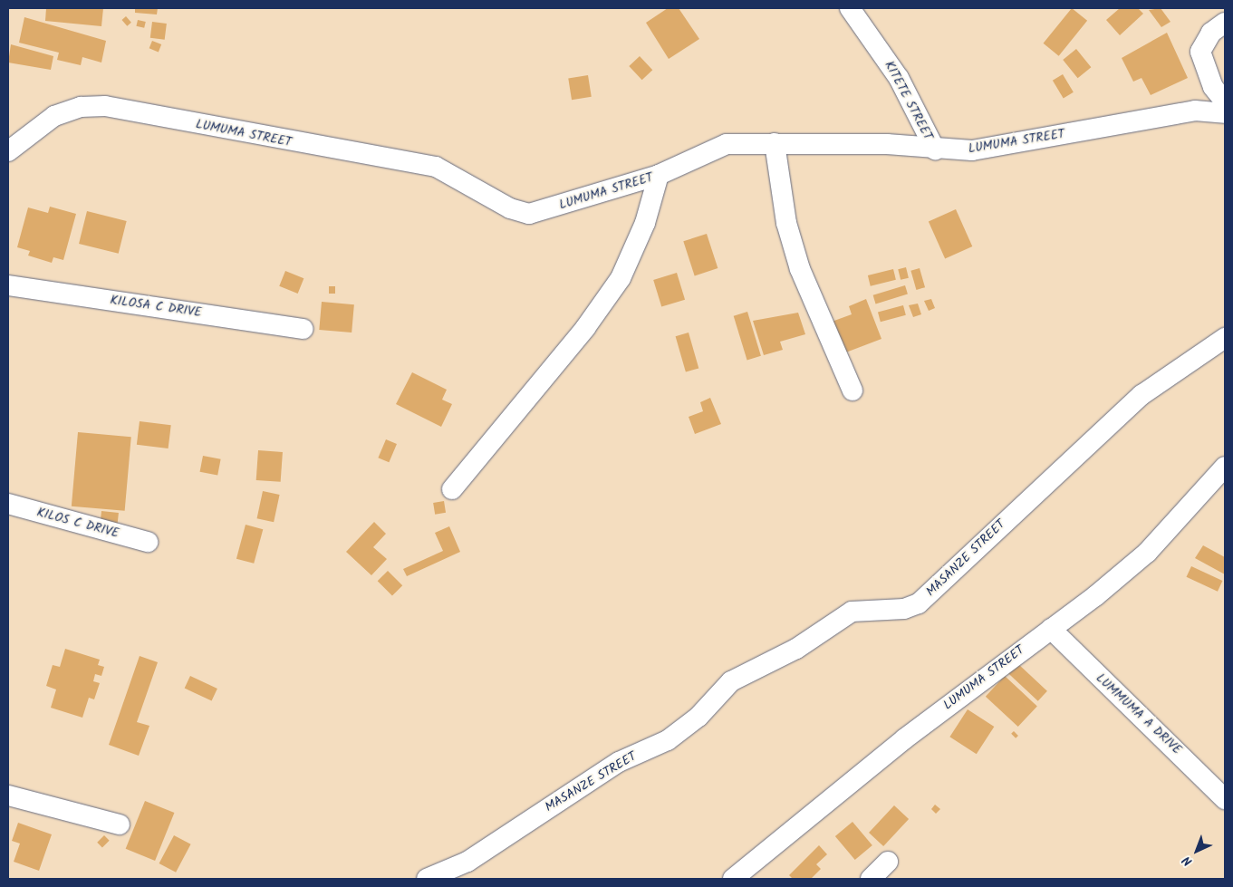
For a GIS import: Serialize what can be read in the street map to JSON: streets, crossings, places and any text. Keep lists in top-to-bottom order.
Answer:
{
  "streets": {
    "street": [
      "KITETE STREET",
      "LUMUMA STREET",
      "KILOSA C DRIVE",
      "KILOS C DRIVE",
      "MASANZE STREET",
      "LUMMUMA A DRIVE"
    ]
  },
  "crossings": [
    ["KITETE STREET", "LUMUMA STREET"],
    ["LUMUMA STREET", "LUMMUMA A DRIVE"]
  ],
  "north": "bottom left"
}
